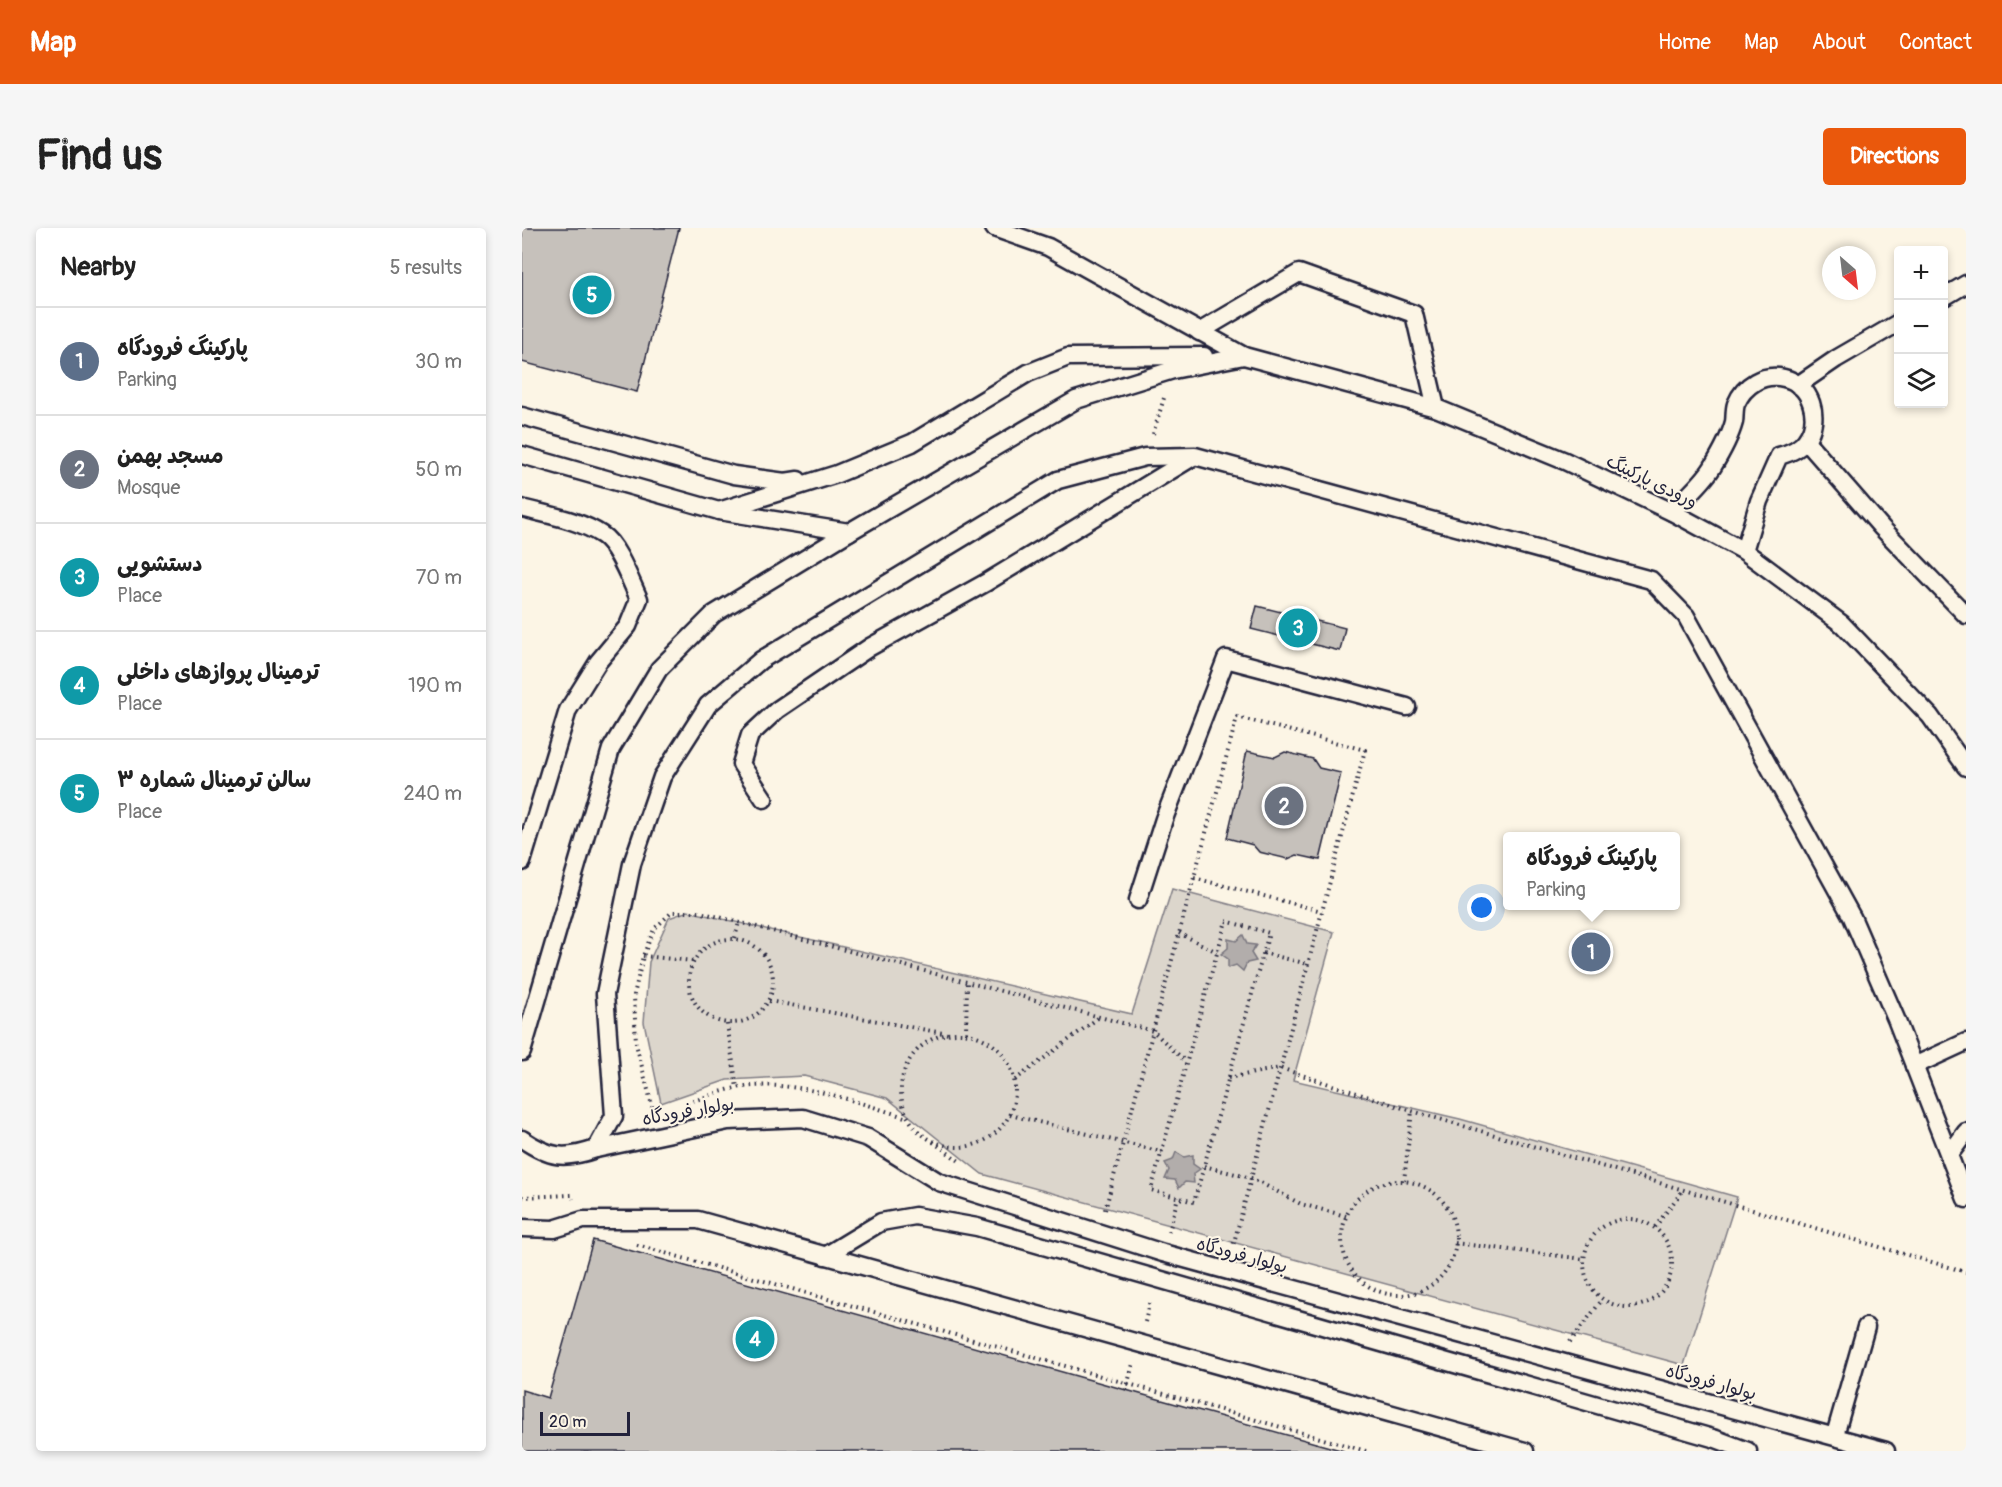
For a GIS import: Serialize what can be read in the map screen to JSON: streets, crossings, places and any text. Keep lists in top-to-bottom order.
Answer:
{
  "streets": {
    "lane": ["ورودی پارکینگ", "بولوار فرودگاه"]
  },
  "scale_bar": "20 m",
  "north": "bottom right",
  "page": {
    "header": "Map",
    "nav": [
      "Home",
      "Map",
      "About",
      "Contact"
    ],
    "buttons": "Directions",
    "title": "Find us",
    "heading": ["Nearby", "5 results"],
    "map_buttons": ["+", "−"],
    "pins": [
      "5",
      "3",
      "2",
      "1",
      "4"
    ],
    "list": [
      {
        "mark": "1",
        "name": "پارکینگ فرودگاه",
        "note": "Parking",
        "value": "30 m"
      },
      {
        "mark": "2",
        "name": "مسجد بهمن",
        "note": "Mosque",
        "value": "50 m"
      },
      {
        "mark": "3",
        "name": "دستشویی",
        "note": "Place",
        "value": "70 m"
      },
      {
        "mark": "4",
        "name": "ترمینال پروازهای داخلی",
        "note": "Place",
        "value": "190 m"
      },
      {
        "mark": "5",
        "name": "سالن ترمینال شماره ۳",
        "note": "Place",
        "value": "240 m"
      }
    ],
    "popup": ["پارکینگ فرودگاه", "Parking"],
    "scale": "20 m"
  }
}
